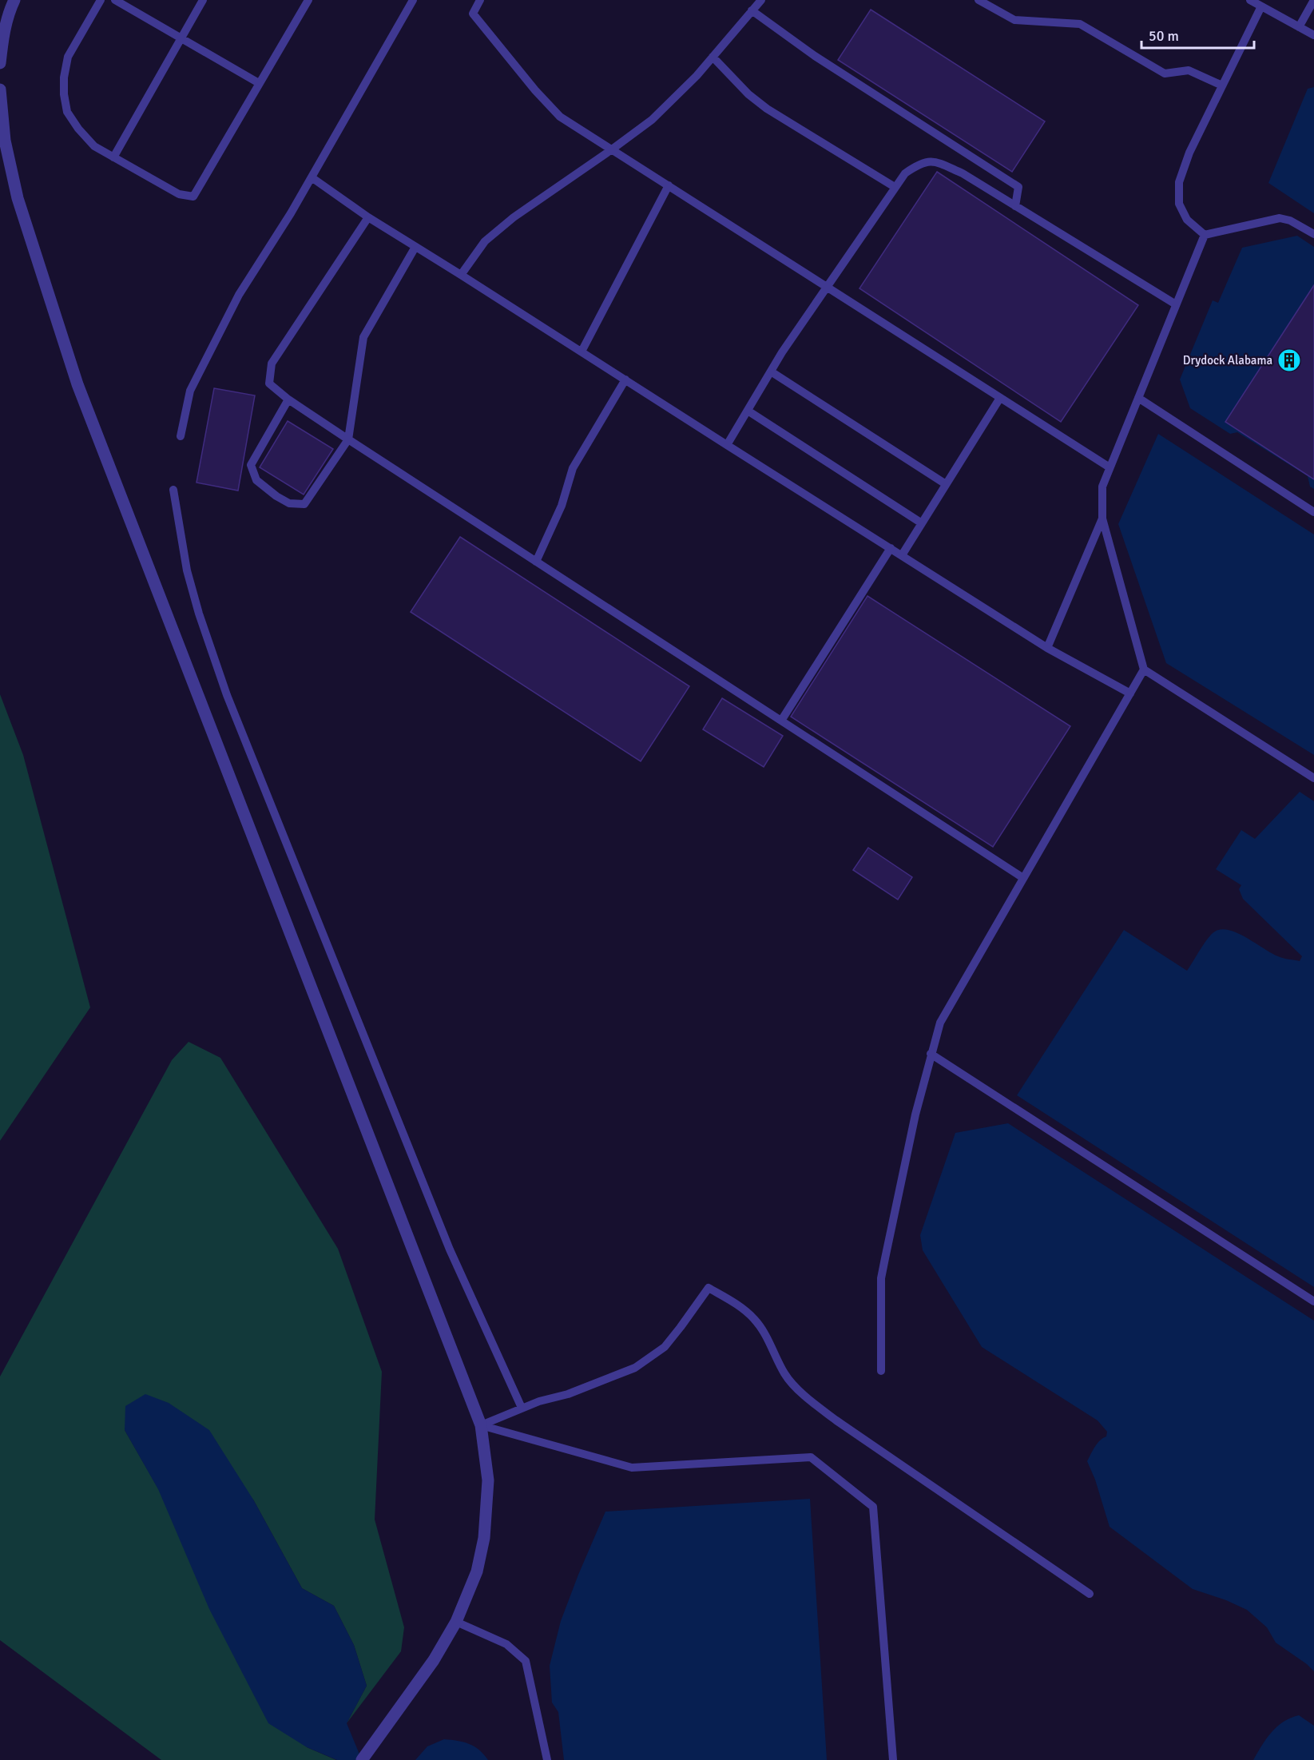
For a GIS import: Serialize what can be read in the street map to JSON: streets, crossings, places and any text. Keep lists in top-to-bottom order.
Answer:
{
  "places": {
    "building": ["Drydock Alabama"]
  },
  "scale_bar": "50 m"
}
